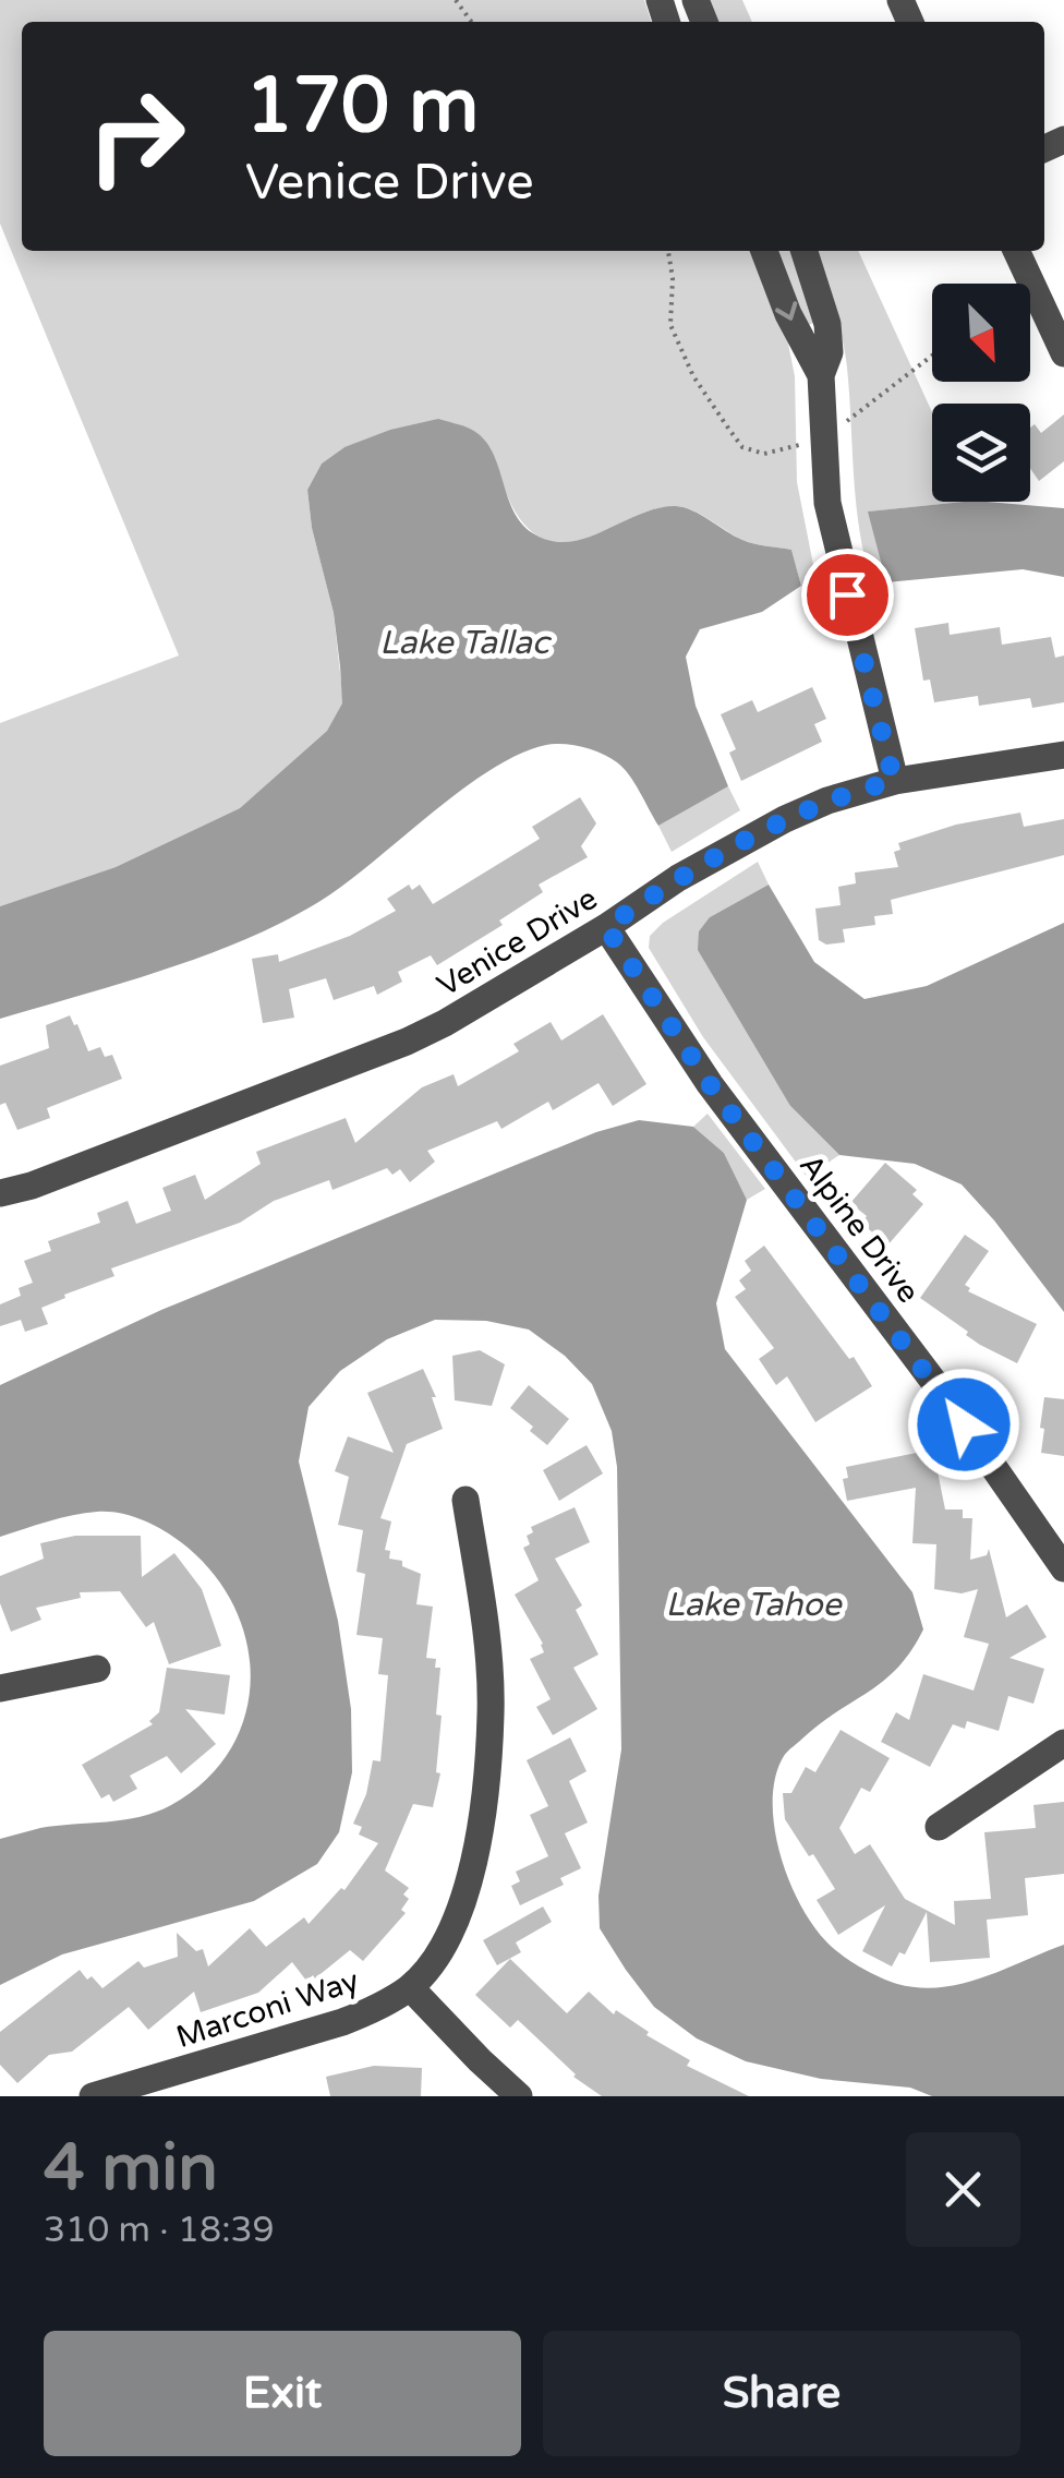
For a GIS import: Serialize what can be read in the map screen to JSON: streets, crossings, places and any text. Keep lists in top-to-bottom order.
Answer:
{
  "streets": {
    "street": ["Venice Drive", "Alpine Drive", "Marconi Way"]
  },
  "crossings": [
    ["Venice Drive", "Alpine Drive"]
  ],
  "water": ["Lake Tallac", "Lake Tahoe"],
  "north": "bottom right",
  "page": {
    "turn": ["170 m", "Venice Drive"],
    "heading": ["4 min", "310 m · 18:39"],
    "buttons": ["Exit", "Share"]
  }
}
